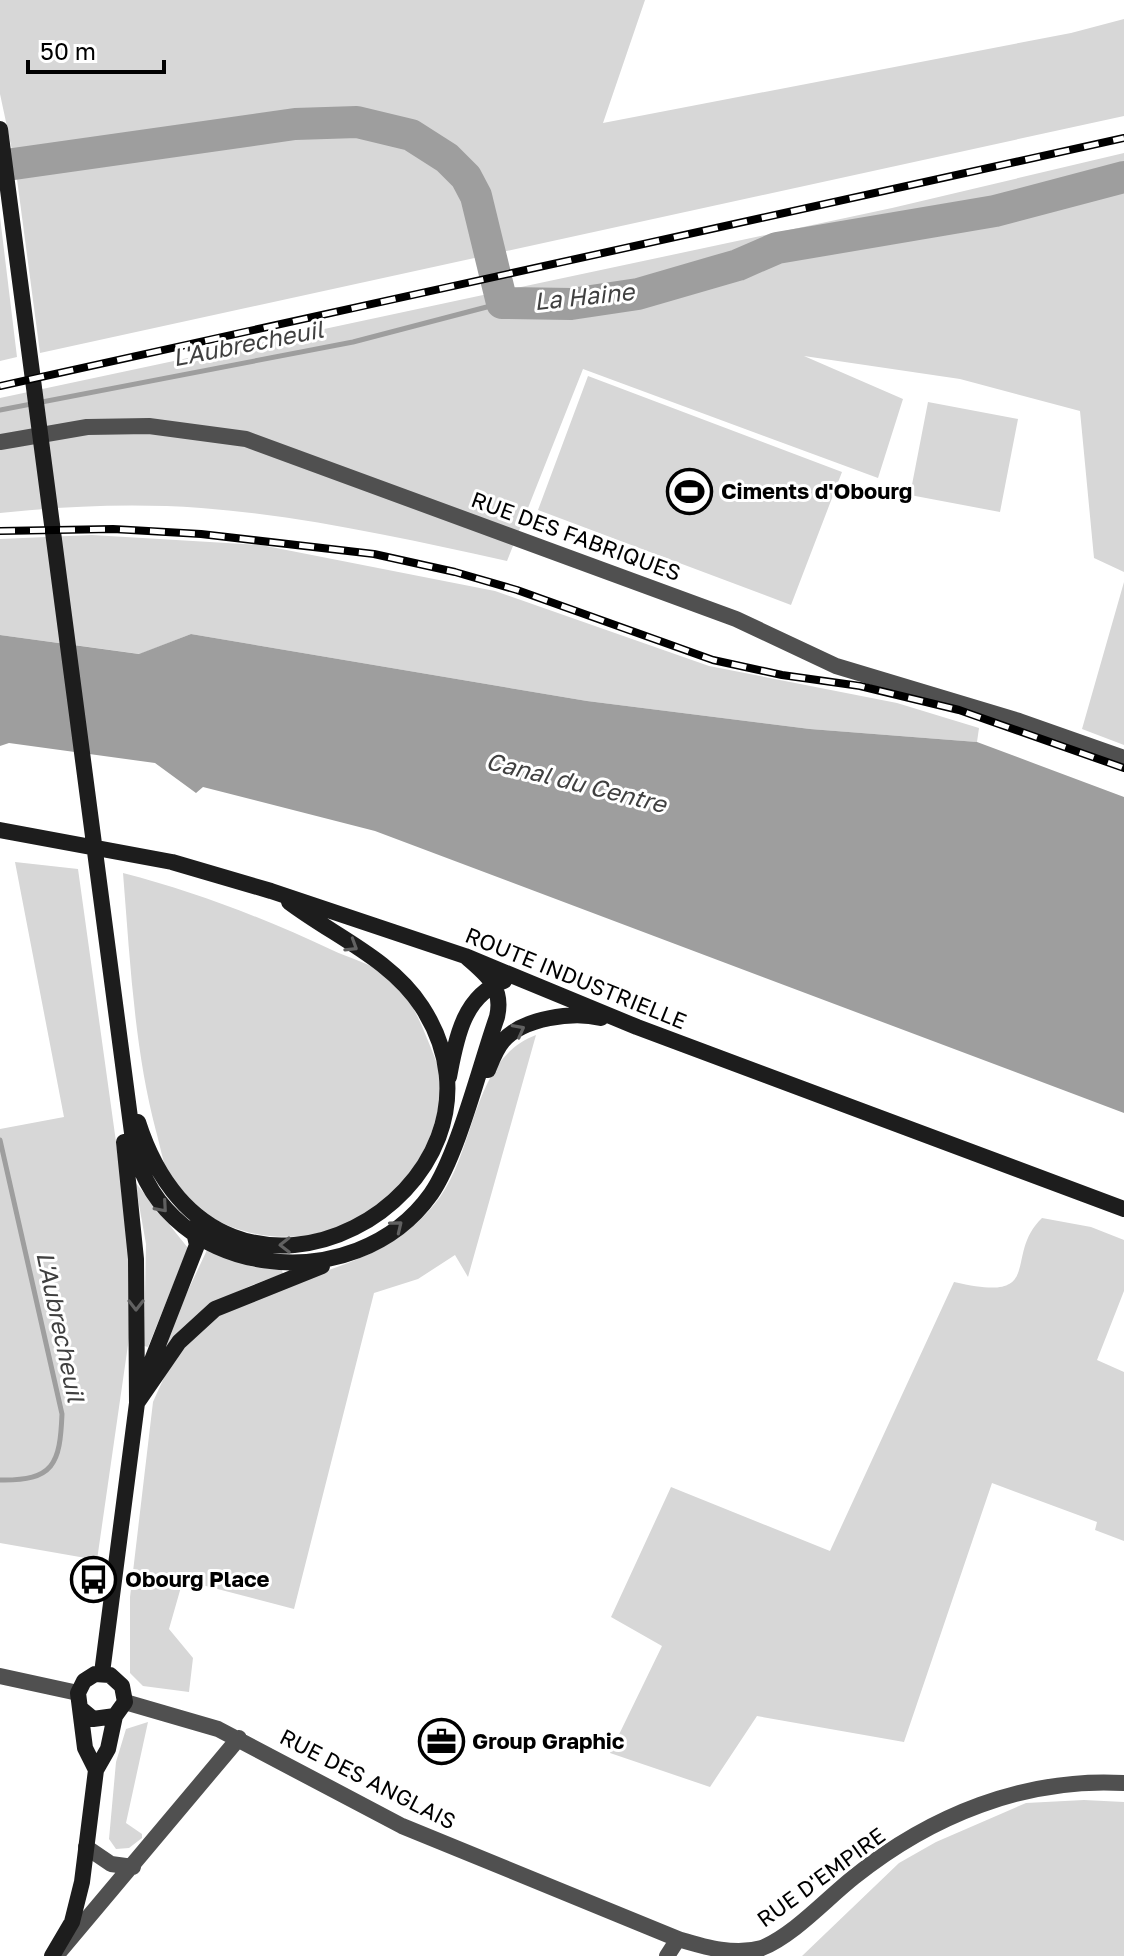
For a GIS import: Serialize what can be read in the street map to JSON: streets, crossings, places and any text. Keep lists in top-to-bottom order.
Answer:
{
  "streets": {
    "main road": ["ROUTE INDUSTRIELLE"],
    "street": ["RUE DES FABRIQUES", "RUE DES ANGLAIS", "RUE D'EMPIRE"]
  },
  "crossings": [
    ["RUE DES ANGLAIS", "RUE D'EMPIRE"]
  ],
  "water": ["La Haine", "L'Aubrecheuil", "Canal du Centre"],
  "places": {
    "sports": ["Ciments d'Obourg"],
    "bus stop": ["Obourg Place"],
    "office": ["Group Graphic"]
  },
  "scale_bar": "50 m"
}
